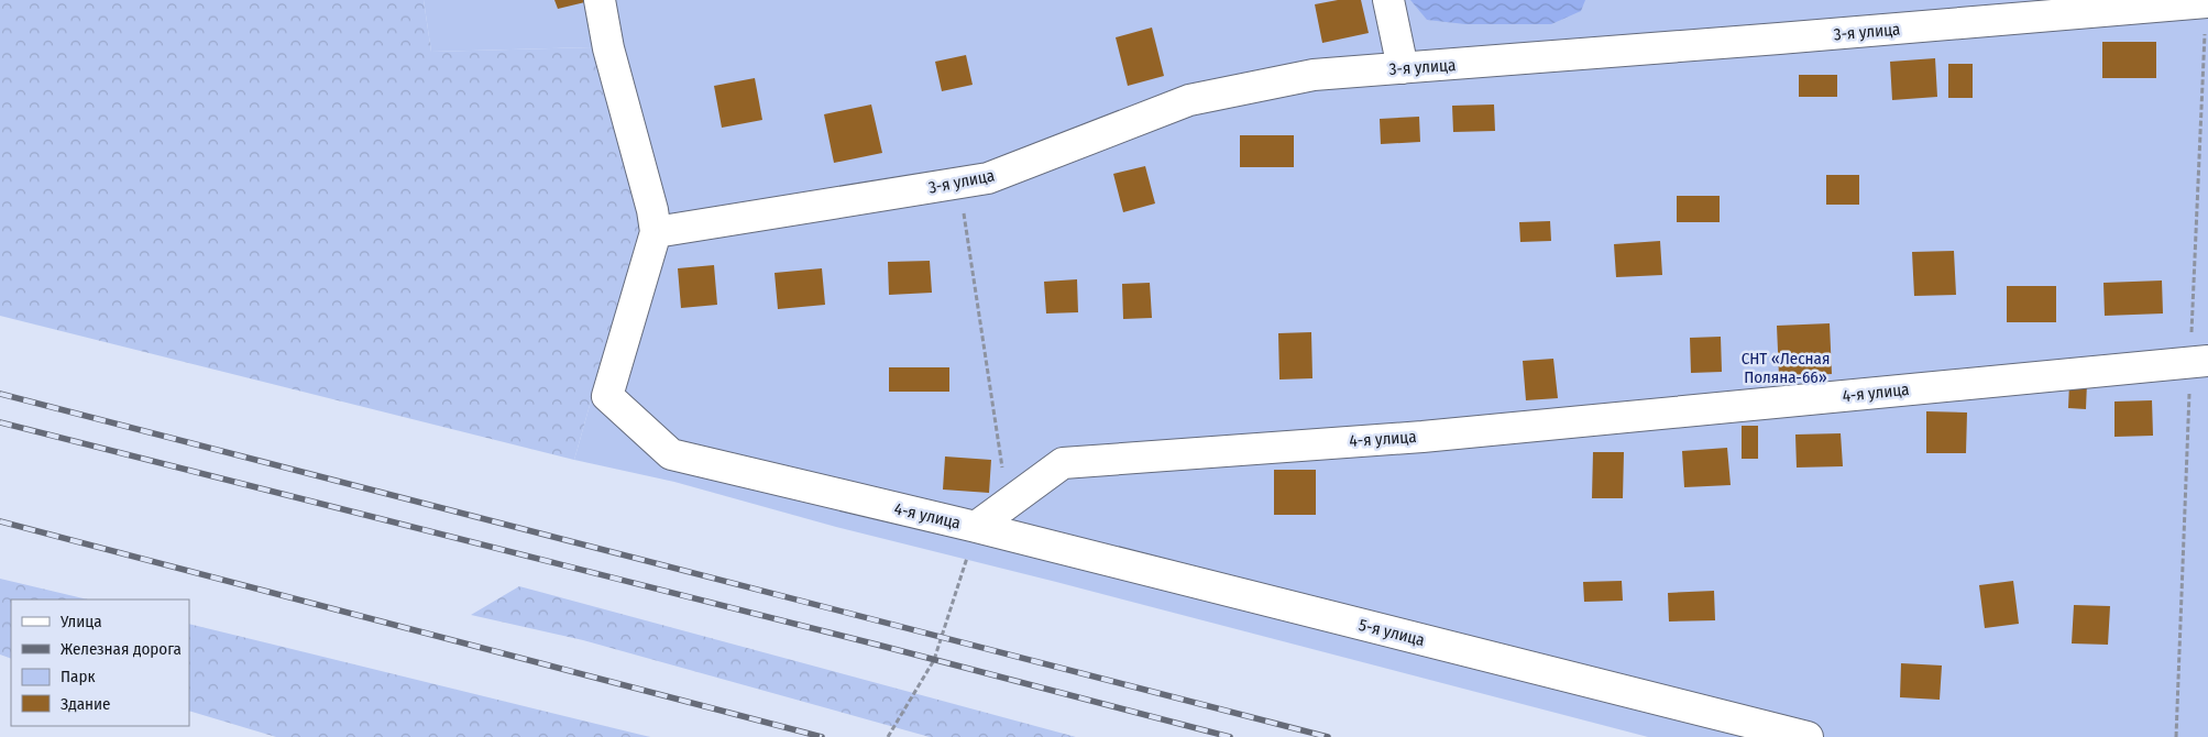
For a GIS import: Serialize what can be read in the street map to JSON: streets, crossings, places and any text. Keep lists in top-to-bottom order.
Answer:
{
  "streets": {
    "street": ["3-я улица", "4-я улица", "5-я улица"]
  },
  "crossings": [
    ["3-я улица", "4-я улица"],
    ["4-я улица", "5-я улица"]
  ],
  "parks": ["СНТ «Лесная Поляна-66»"],
  "legend": [
    "Улица",
    "Железная дорога",
    "Парк",
    "Здание"
  ]
}
